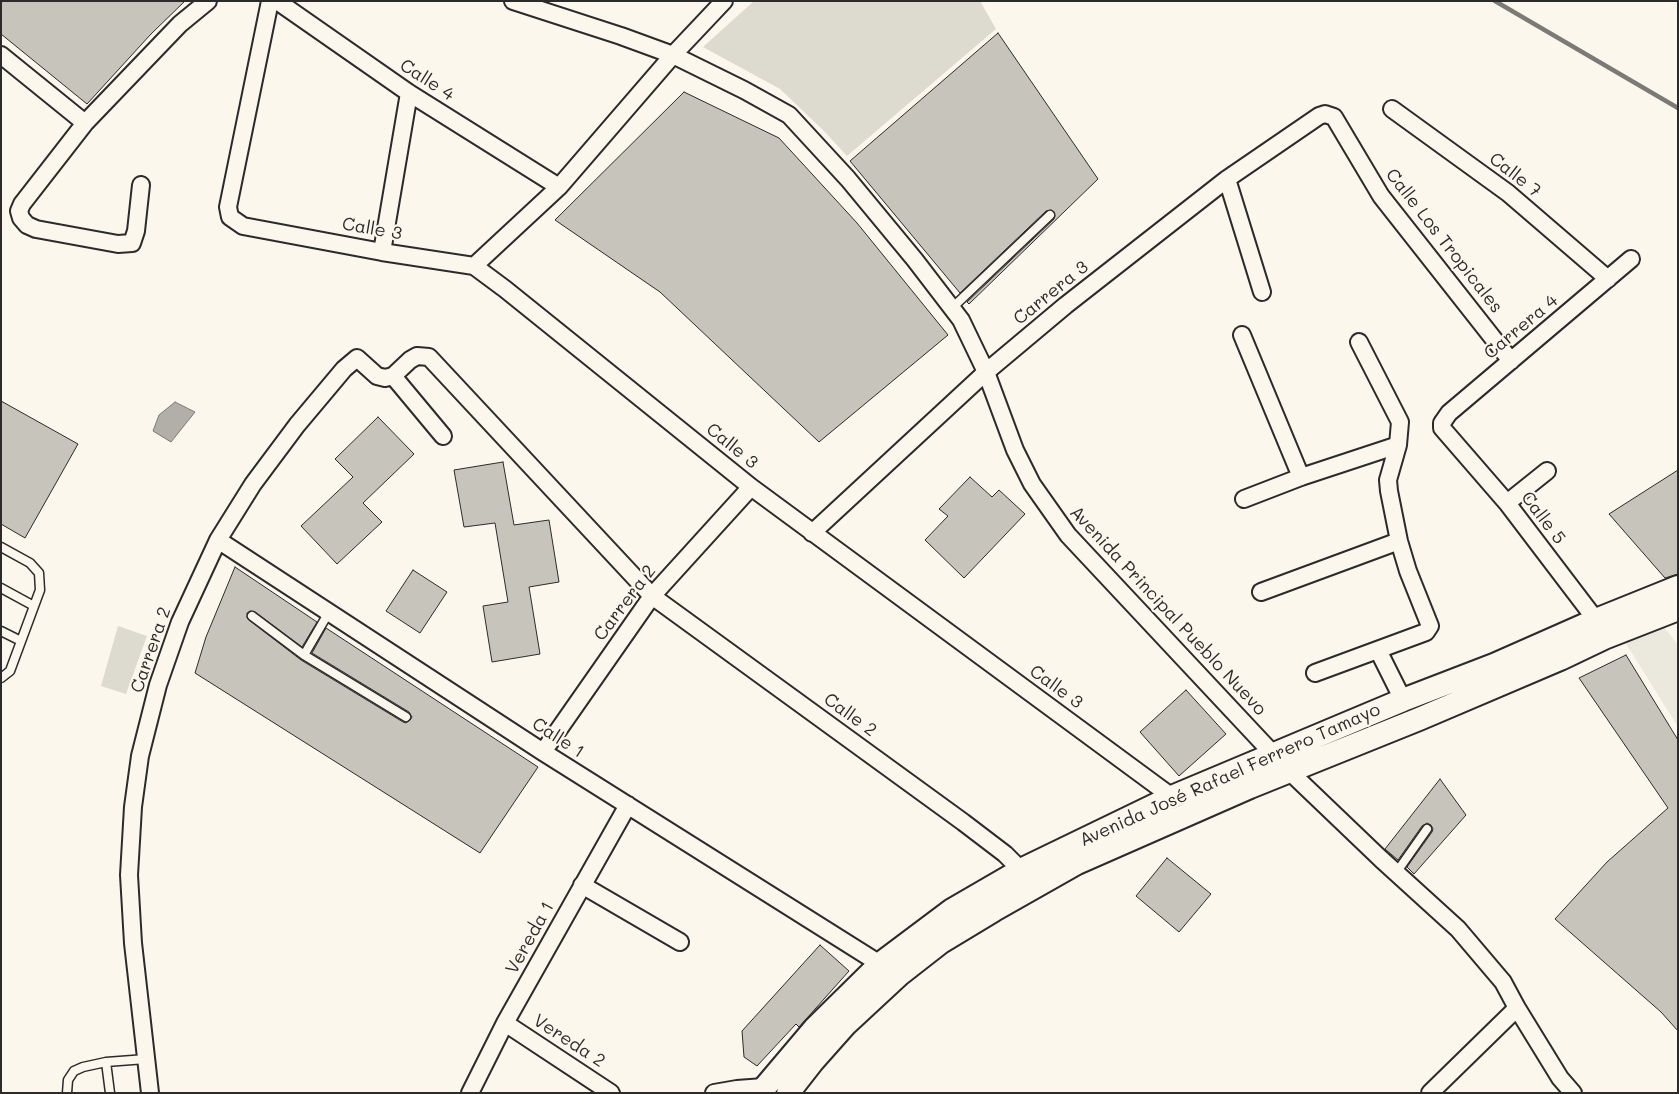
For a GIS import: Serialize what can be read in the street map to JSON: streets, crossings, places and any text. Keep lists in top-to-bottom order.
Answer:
{
  "streets": {
    "street": [
      "Calle 4",
      "Calle 7",
      "Calle 3",
      "Calle Los Tropicales",
      "Carrera 3",
      "Carrera 4",
      "Calle 5",
      "Carrera 2",
      "Avenida Principal Pueblo Nuevo",
      "Calle 2",
      "Calle 1",
      "Avenida José Rafael Ferrero Tamayo",
      "Vereda 1",
      "Vereda 2"
    ]
  },
  "crossings": [
    ["Calle 7", "Carrera 4"],
    ["Calle 3", "Carrera 3"],
    ["Calle 3", "Carrera 2"],
    ["Calle 3", "Avenida José Rafael Ferrero Tamayo"],
    ["Calle Los Tropicales", "Carrera 3"],
    ["Calle Los Tropicales", "Carrera 4"],
    ["Carrera 3", "Avenida Principal Pueblo Nuevo"],
    ["Carrera 4", "Calle 5"],
    ["Calle 5", "Avenida José Rafael Ferrero Tamayo"],
    ["Carrera 2", "Calle 2"],
    ["Carrera 2", "Calle 1"],
    ["Avenida Principal Pueblo Nuevo", "Avenida José Rafael Ferrero Tamayo"],
    ["Calle 2", "Avenida José Rafael Ferrero Tamayo"],
    ["Calle 1", "Avenida José Rafael Ferrero Tamayo"],
    ["Calle 1", "Vereda 1"],
    ["Vereda 1", "Vereda 2"]
  ]
}
